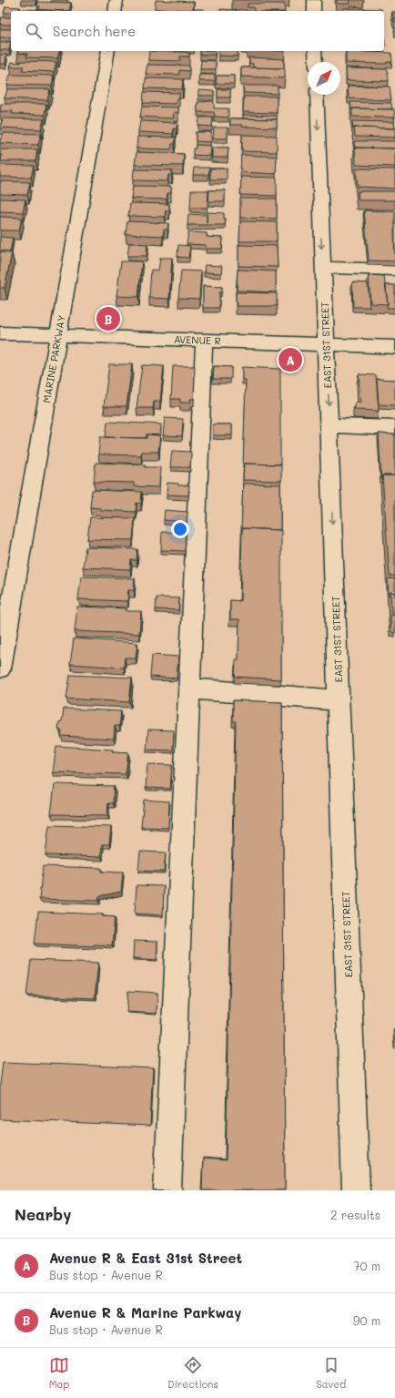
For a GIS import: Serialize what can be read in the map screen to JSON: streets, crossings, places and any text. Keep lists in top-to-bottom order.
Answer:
{
  "streets": {
    "street": ["AVENUE R", "EAST 31ST STREET", "MARINE PARKWAY"]
  },
  "crossings": [
    ["AVENUE R", "EAST 31ST STREET"],
    ["AVENUE R", "MARINE PARKWAY"]
  ],
  "north": "top right",
  "page": {
    "search": "Search here",
    "pins": ["B", "A"],
    "heading": ["Nearby", "2 results"],
    "list": [
      {
        "mark": "A",
        "name": "Avenue R & East 31st Street",
        "note": "Bus stop · Avenue R",
        "value": "70 m"
      },
      {
        "mark": "B",
        "name": "Avenue R & Marine Parkway",
        "note": "Bus stop · Avenue R",
        "value": "90 m"
      }
    ],
    "nav": ["Map", "Directions", "Saved"]
  }
}
